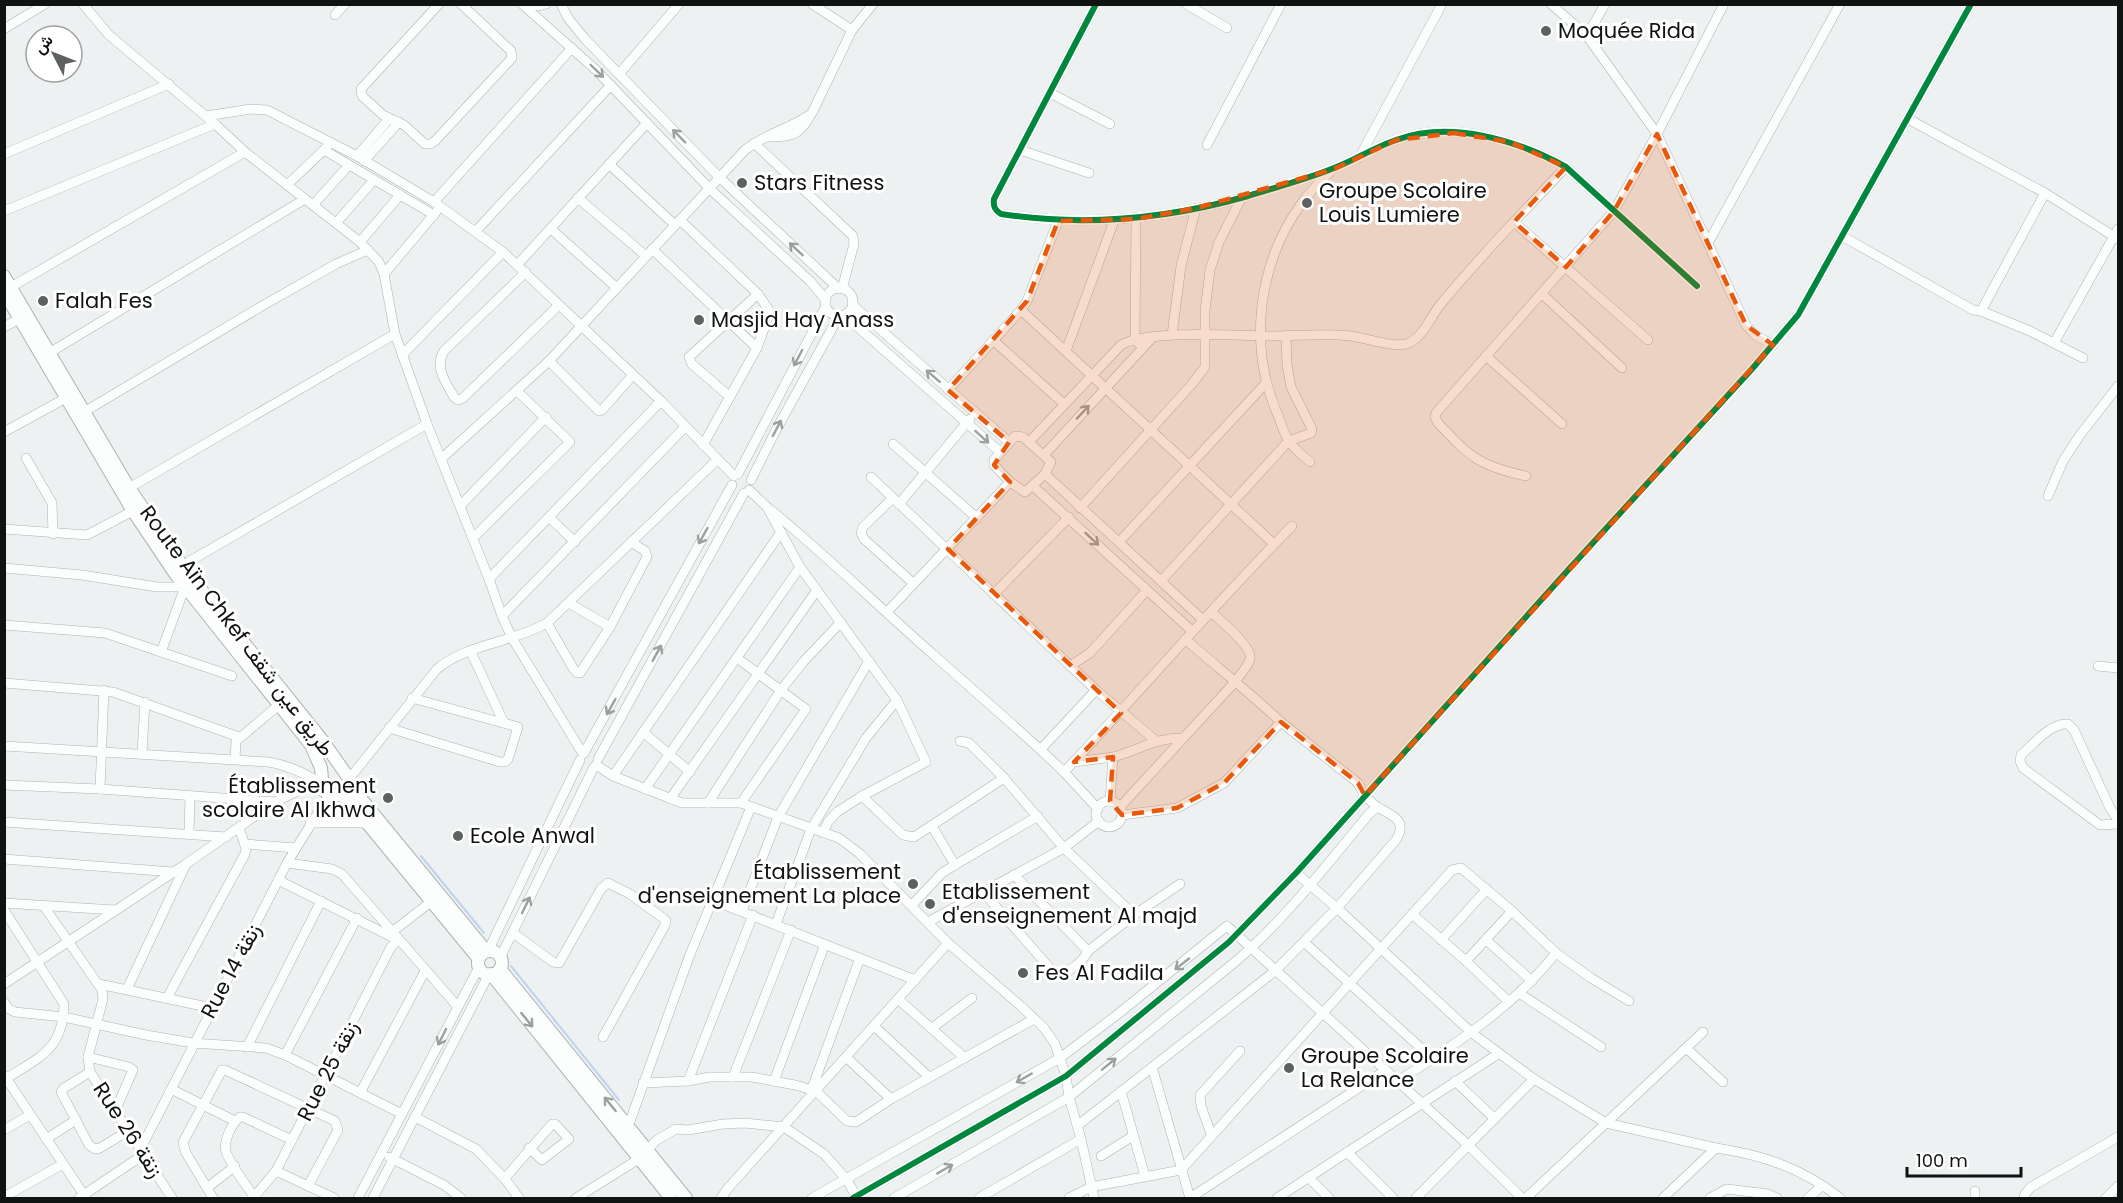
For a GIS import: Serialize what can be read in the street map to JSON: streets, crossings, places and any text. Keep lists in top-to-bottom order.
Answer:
{
  "streets": {
    "main road": ["Route Aïn Chkef طريق عين شقف"],
    "street": ["Rue 14 زنقة", "Rue 25 زنقة", "Rue 26 زنقة"]
  },
  "crossings": [
    ["Route Aïn Chkef طريق عين شقف", "Rue 14 زنقة"],
    ["Route Aïn Chkef طريق عين شقف", "Rue 25 زنقة"],
    ["Rue 14 زنقة", "Rue 26 زنقة"]
  ],
  "places": [
    "Moquée Rida",
    "Stars Fitness",
    "Groupe Scolaire Louis Lumiere",
    "Falah Fes",
    "Masjid Hay Anass",
    "Établissement scolaire Al Ikhwa",
    "Ecole Anwal",
    "Établissement d'enseignement La place",
    "Etablissement d'enseignement Al majd",
    "Fes Al Fadila",
    "Groupe Scolaire La Relance"
  ],
  "scale_bar": "100 m",
  "north": "top left"
}
